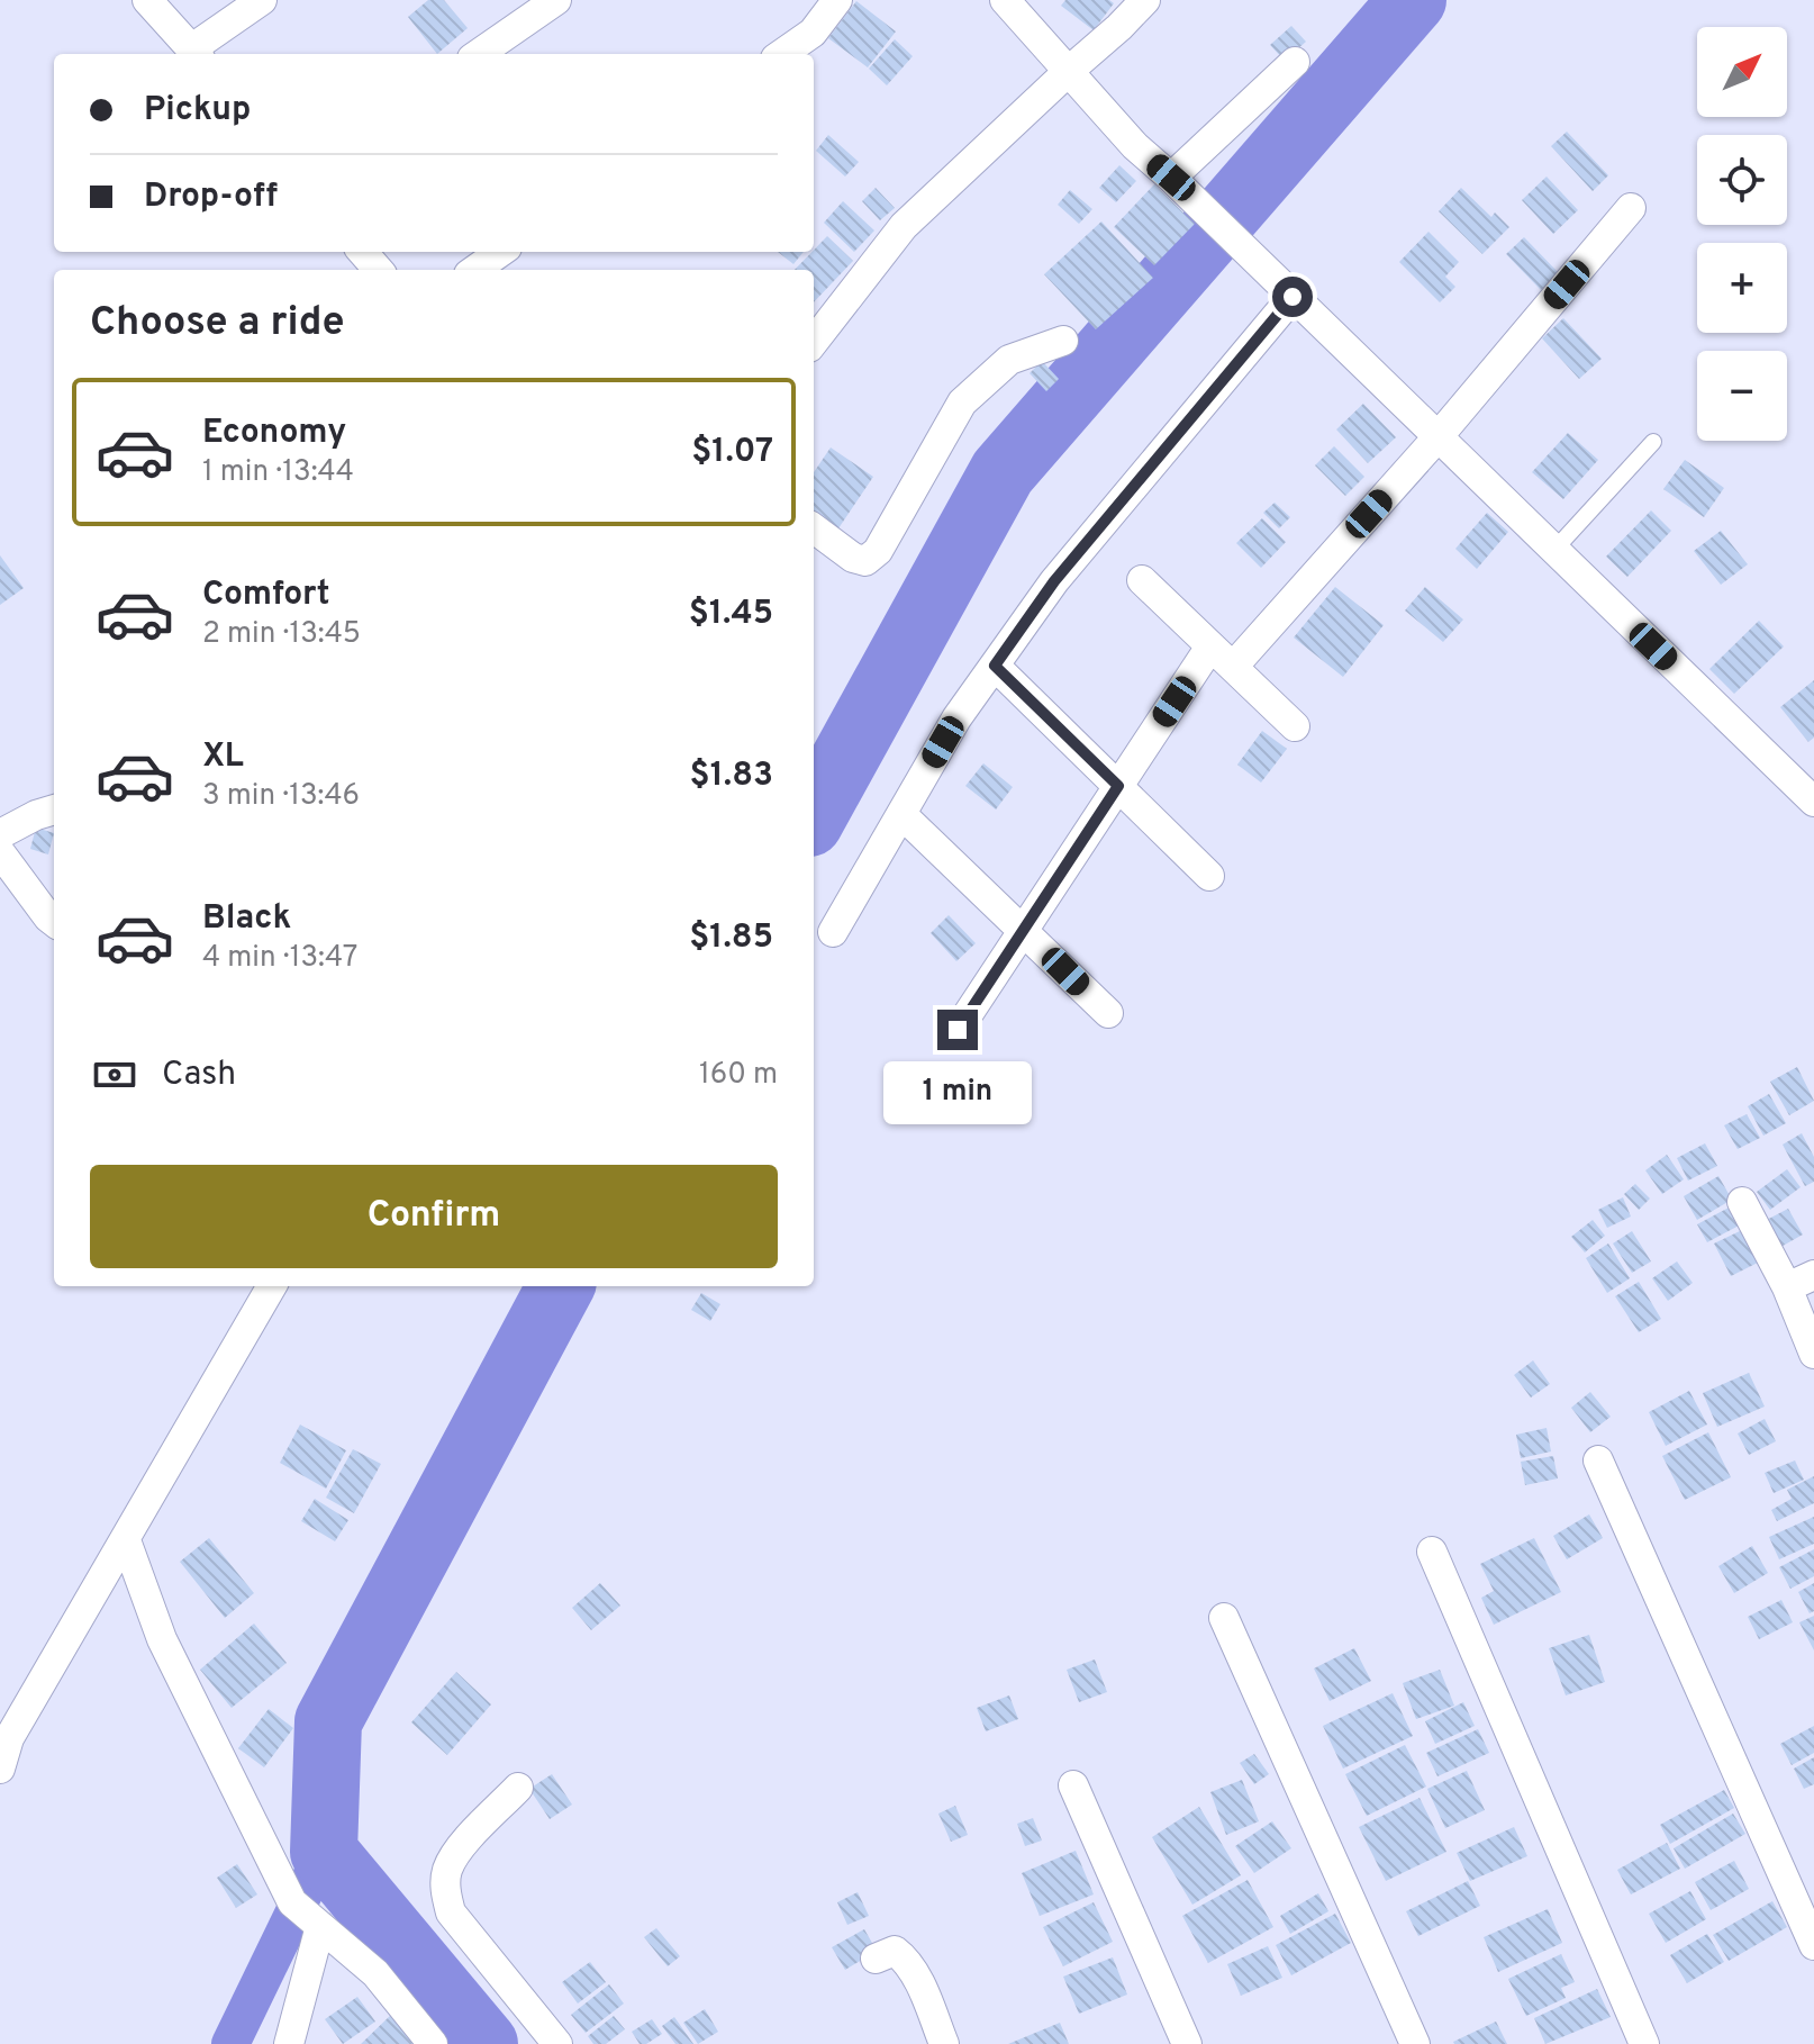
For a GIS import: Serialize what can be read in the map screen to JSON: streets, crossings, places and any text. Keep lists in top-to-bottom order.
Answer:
{
  "north": "top right",
  "page": {
    "map_buttons": ["+", "−"],
    "banner": ["Pickup", "Drop-off"],
    "heading": "Choose a ride",
    "list": [
      {
        "name": "Economy",
        "note": "1 min · 13:44",
        "value": "$1.07"
      },
      {
        "name": "Comfort",
        "note": "2 min · 13:45",
        "value": "$1.45"
      },
      {
        "name": "XL",
        "note": "3 min · 13:46",
        "value": "$1.83"
      },
      {
        "name": "Black",
        "note": "4 min · 13:47",
        "value": "$1.85"
      }
    ],
    "pay": ["Cash", "160 m"],
    "bubble": "1 min",
    "buttons": "Confirm"
  }
}
